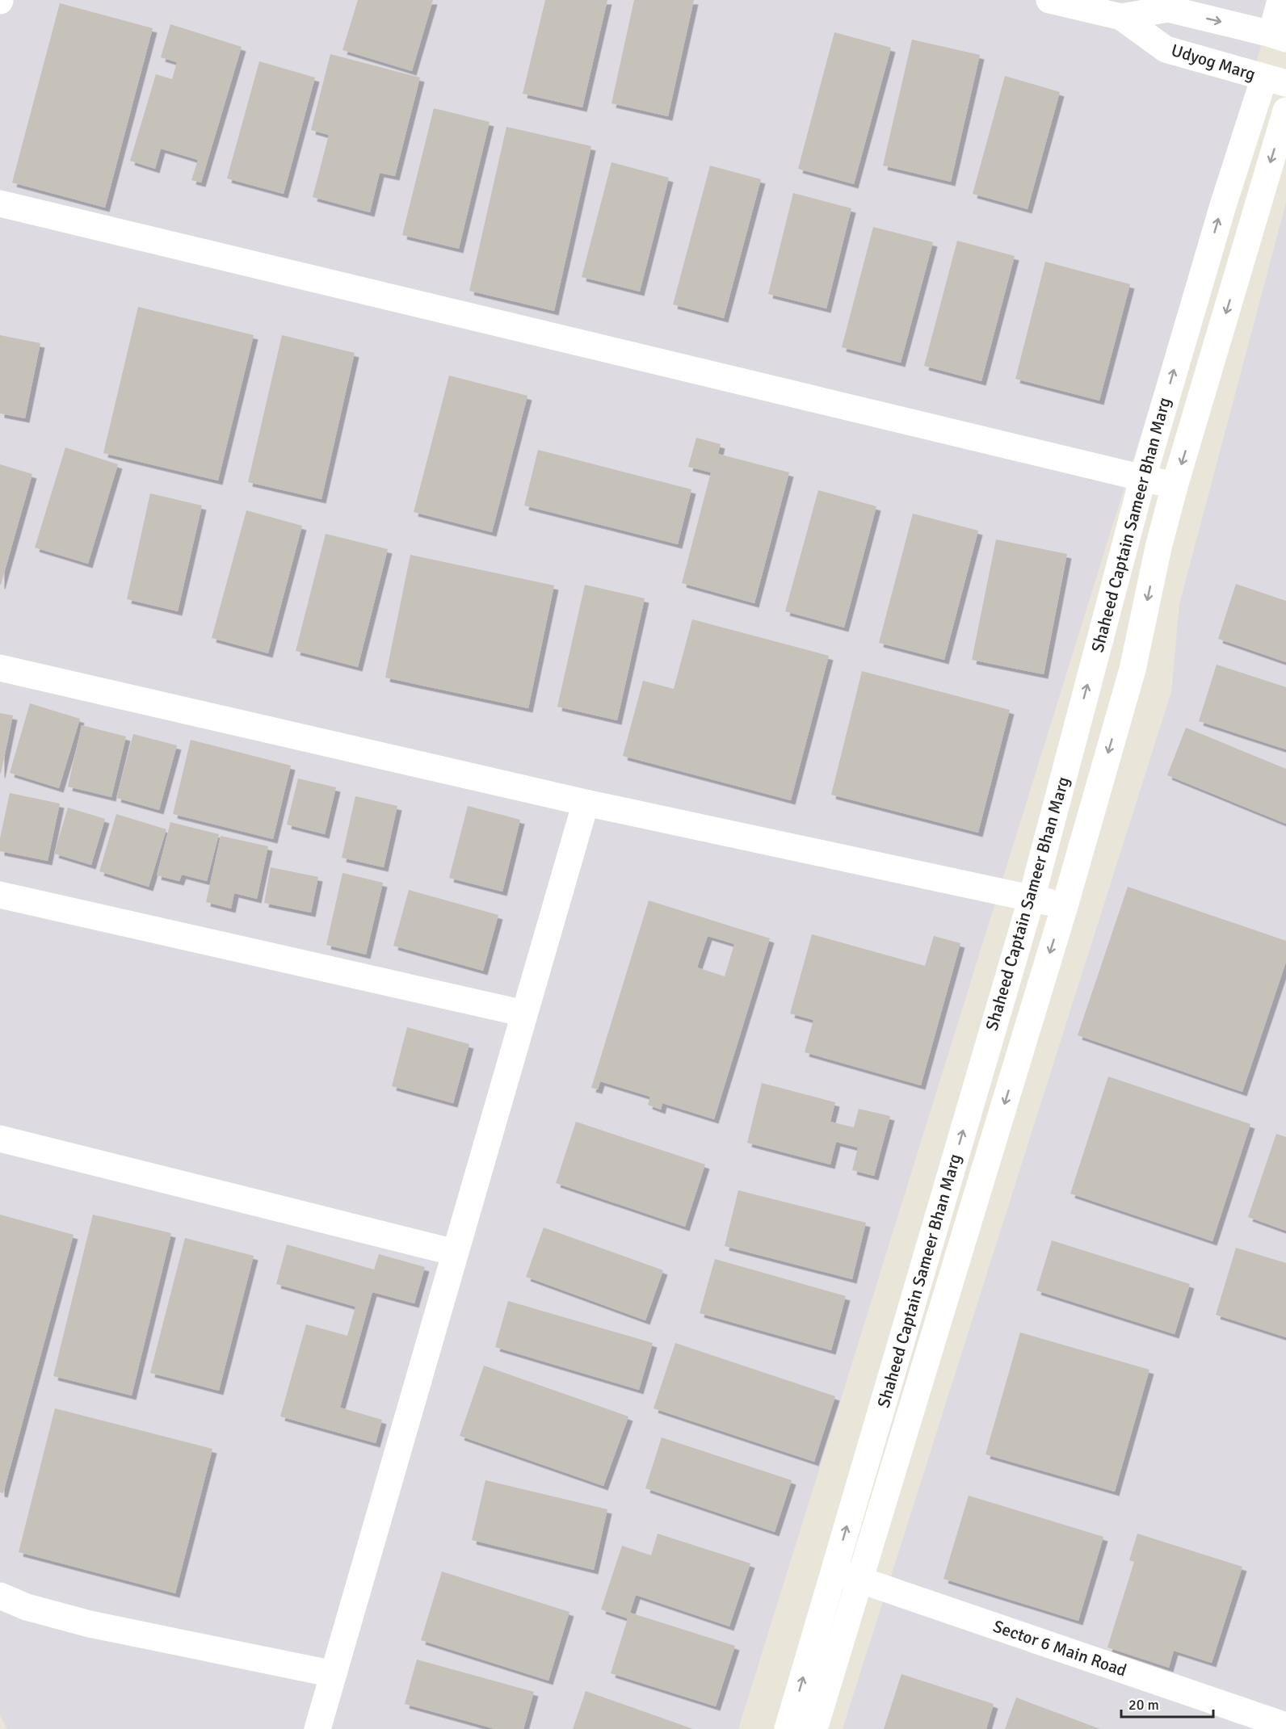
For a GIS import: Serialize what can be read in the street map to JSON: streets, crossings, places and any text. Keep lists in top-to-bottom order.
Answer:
{
  "streets": {
    "street": ["Udyog Marg", "Shaheed Captain Sameer Bhan Marg", "Sector 6 Main Road"]
  },
  "crossings": [
    ["Udyog Marg", "Shaheed Captain Sameer Bhan Marg"],
    ["Shaheed Captain Sameer Bhan Marg", "Sector 6 Main Road"]
  ],
  "scale_bar": "20 m"
}
